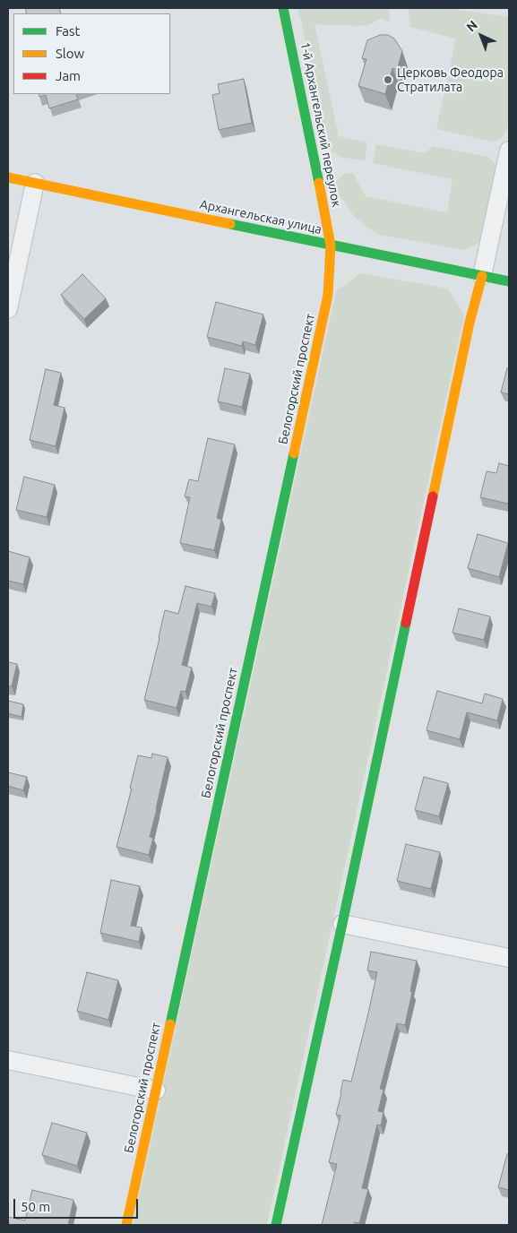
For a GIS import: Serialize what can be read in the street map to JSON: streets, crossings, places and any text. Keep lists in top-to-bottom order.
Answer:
{
  "streets": {
    "street": ["1-й Архангельский переулок", "Архангельская улица", "Белогорский проспект"]
  },
  "crossings": [
    ["1-й Архангельский переулок", "Архангельская улица"],
    ["1-й Архангельский переулок", "Белогорский проспект"],
    ["Архангельская улица", "Белогорский проспект"]
  ],
  "places": ["Церковь Феодора Стратилата"],
  "legend": ["Fast", "Slow", "Jam"],
  "scale_bar": "50 m",
  "north": "top left"
}
